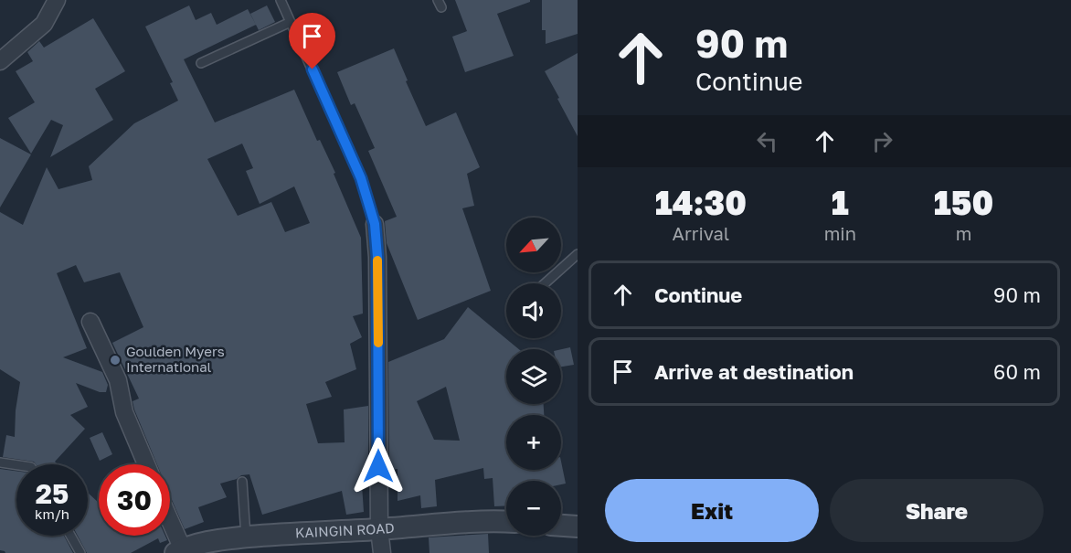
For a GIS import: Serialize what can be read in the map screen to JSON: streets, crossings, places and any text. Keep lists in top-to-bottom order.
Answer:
{
  "streets": {
    "street": ["KAINGIN ROAD"]
  },
  "places": ["Goulden Myers International"],
  "north": "bottom left",
  "page": {
    "turn": ["90 m", "Continue"],
    "eta": [
      "14:30",
      "Arrival",
      "1",
      "min",
      "150",
      "m"
    ],
    "map_buttons": ["+", "−"],
    "list": [
      {
        "name": "Continue",
        "value": "90 m"
      },
      {
        "name": "Arrive at destination",
        "value": "60 m"
      }
    ],
    "speed": "25 km/h",
    "limit": "30",
    "buttons": ["Exit", "Share"]
  }
}
